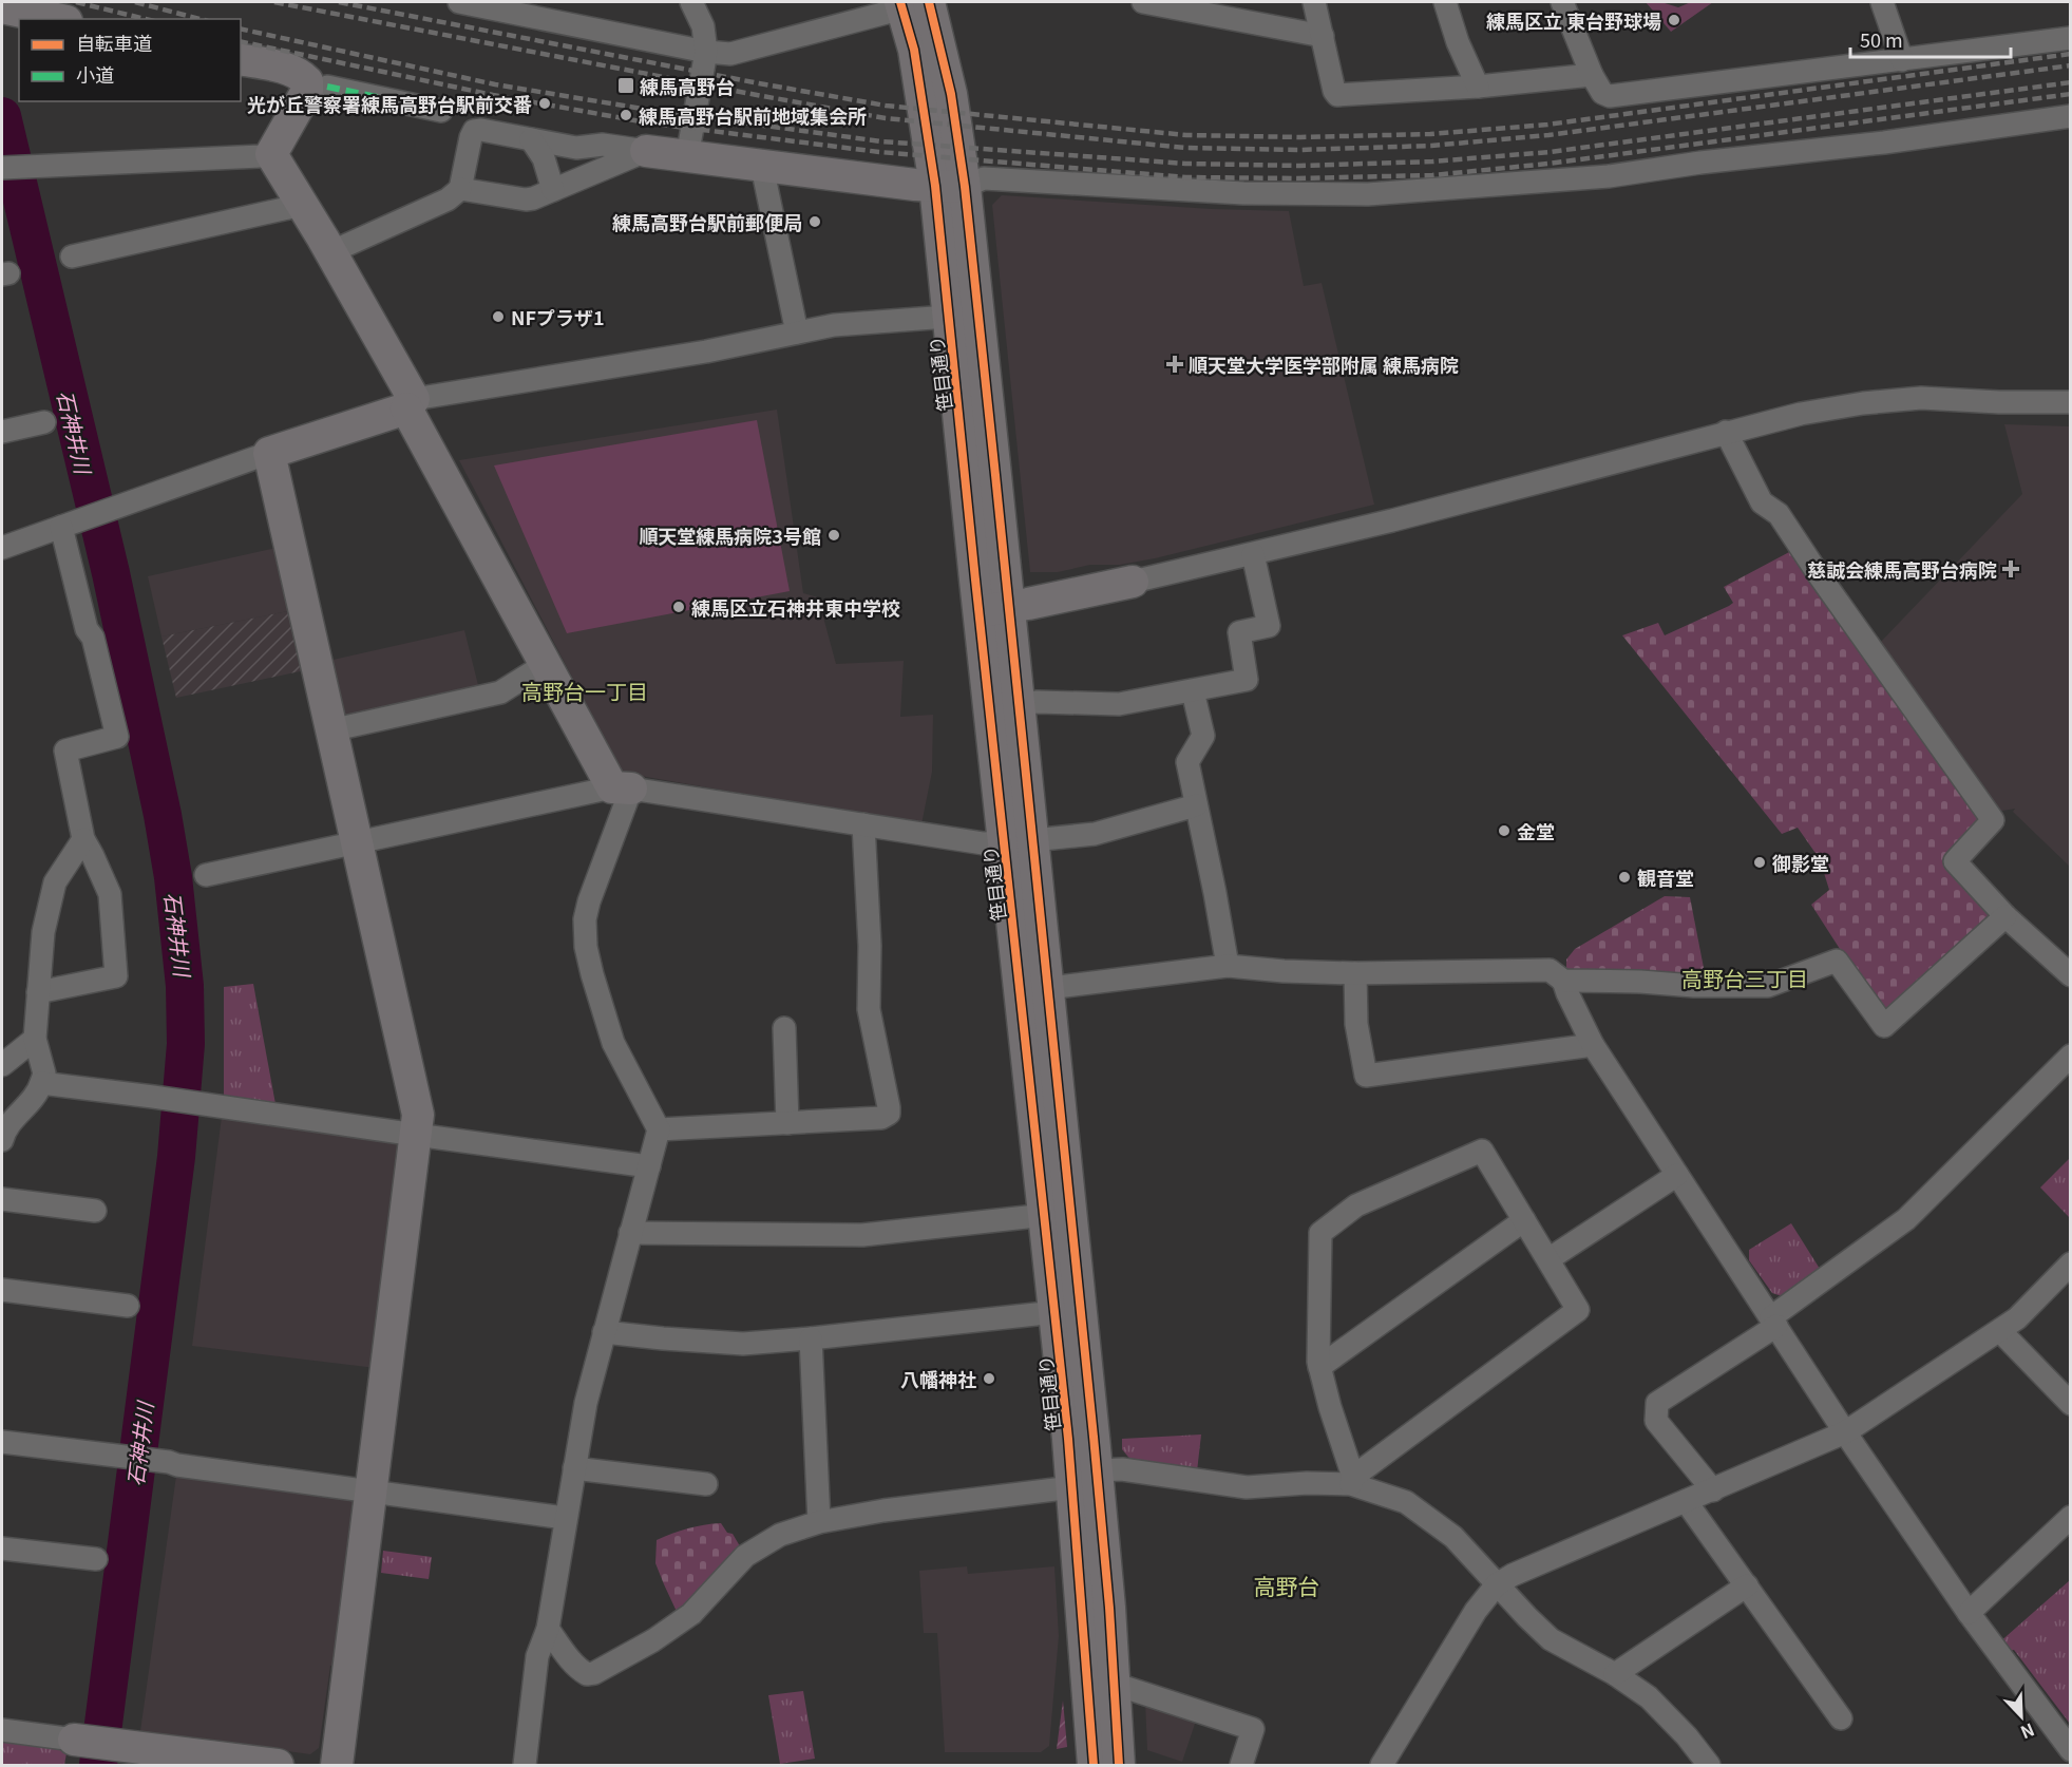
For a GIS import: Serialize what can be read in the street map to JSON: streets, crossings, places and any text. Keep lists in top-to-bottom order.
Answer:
{
  "streets": {
    "main road": ["笹目通り"]
  },
  "districts": ["高野台一丁目", "高野台三丁目", "高野台"],
  "water": ["石神井川"],
  "places": {
    "other": [
      "練馬区立 東台野球場",
      "光が丘警察署練馬高野台駅前交番",
      "練馬高野台駅前地域集会所",
      "練馬高野台駅前郵便局",
      "NFプラザ1",
      "順天堂練馬病院3号館",
      "練馬区立石神井東中学校",
      "金堂",
      "御影堂",
      "観音堂",
      "八幡神社"
    ],
    "transit": ["練馬高野台"],
    "health": ["順天堂大学医学部附属 練馬病院", "慈誠会練馬高野台病院"]
  },
  "legend": ["自転車道", "小道"],
  "scale_bar": "50 m",
  "north": "bottom right"
}
